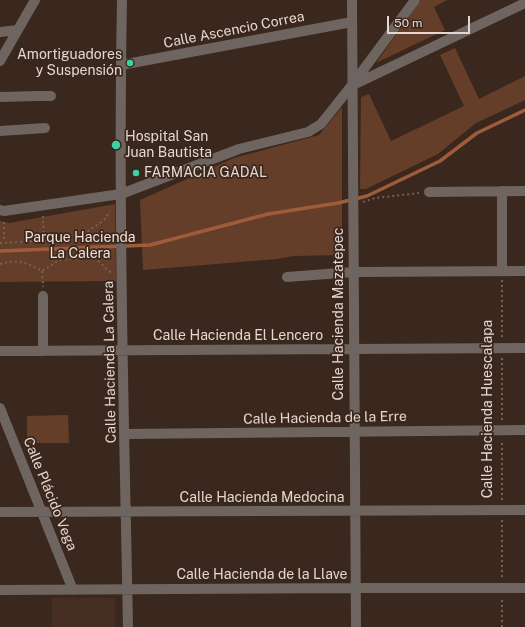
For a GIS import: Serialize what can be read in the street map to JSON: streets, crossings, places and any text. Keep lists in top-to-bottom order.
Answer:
{
  "streets": {
    "street": [
      "Calle Ascencio Correa",
      "Calle Hacienda Mazatepec",
      "Calle Hacienda El Lencero",
      "Calle Hacienda La Calera",
      "Calle Hacienda de la Erre",
      "Calle Plácido Vega",
      "Calle Hacienda Medocina",
      "Calle Hacienda de la Llave"
    ],
    "path": ["Calle Hacienda Huescalapa"]
  },
  "crossings": [
    ["Calle Ascencio Correa", "Calle Hacienda Mazatepec"],
    ["Calle Ascencio Correa", "Calle Hacienda La Calera"],
    ["Calle Hacienda Mazatepec", "Calle Hacienda El Lencero"],
    ["Calle Hacienda Mazatepec", "Calle Hacienda de la Erre"],
    ["Calle Hacienda Mazatepec", "Calle Hacienda Medocina"],
    ["Calle Hacienda Mazatepec", "Calle Hacienda de la Llave"],
    ["Calle Hacienda El Lencero", "Calle Hacienda La Calera"],
    ["Calle Hacienda El Lencero", "Calle Hacienda Huescalapa"],
    ["Calle Hacienda La Calera", "Calle Hacienda de la Erre"],
    ["Calle Hacienda La Calera", "Calle Hacienda Medocina"],
    ["Calle Hacienda La Calera", "Calle Hacienda de la Llave"],
    ["Calle Hacienda Huescalapa", "Calle Hacienda de la Erre"],
    ["Calle Hacienda Huescalapa", "Calle Hacienda Medocina"],
    ["Calle Hacienda Huescalapa", "Calle Hacienda de la Llave"],
    ["Calle Plácido Vega", "Calle Hacienda Medocina"],
    ["Calle Plácido Vega", "Calle Hacienda de la Llave"]
  ],
  "parks": ["Parque Hacienda La Calera"],
  "places": ["Amortiguadores y Suspensión", "Hospital San Juan Bautista", "FARMACIA GADAL"],
  "scale_bar": "50 m"
}
